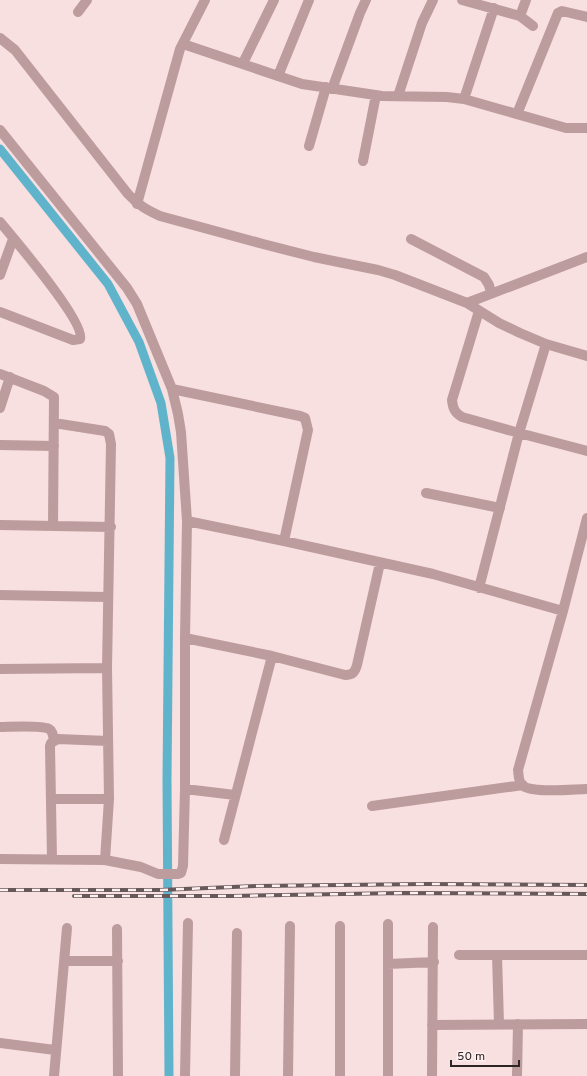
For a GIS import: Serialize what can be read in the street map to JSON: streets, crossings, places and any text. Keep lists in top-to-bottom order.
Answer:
{
  "scale_bar": "50 m"
}
